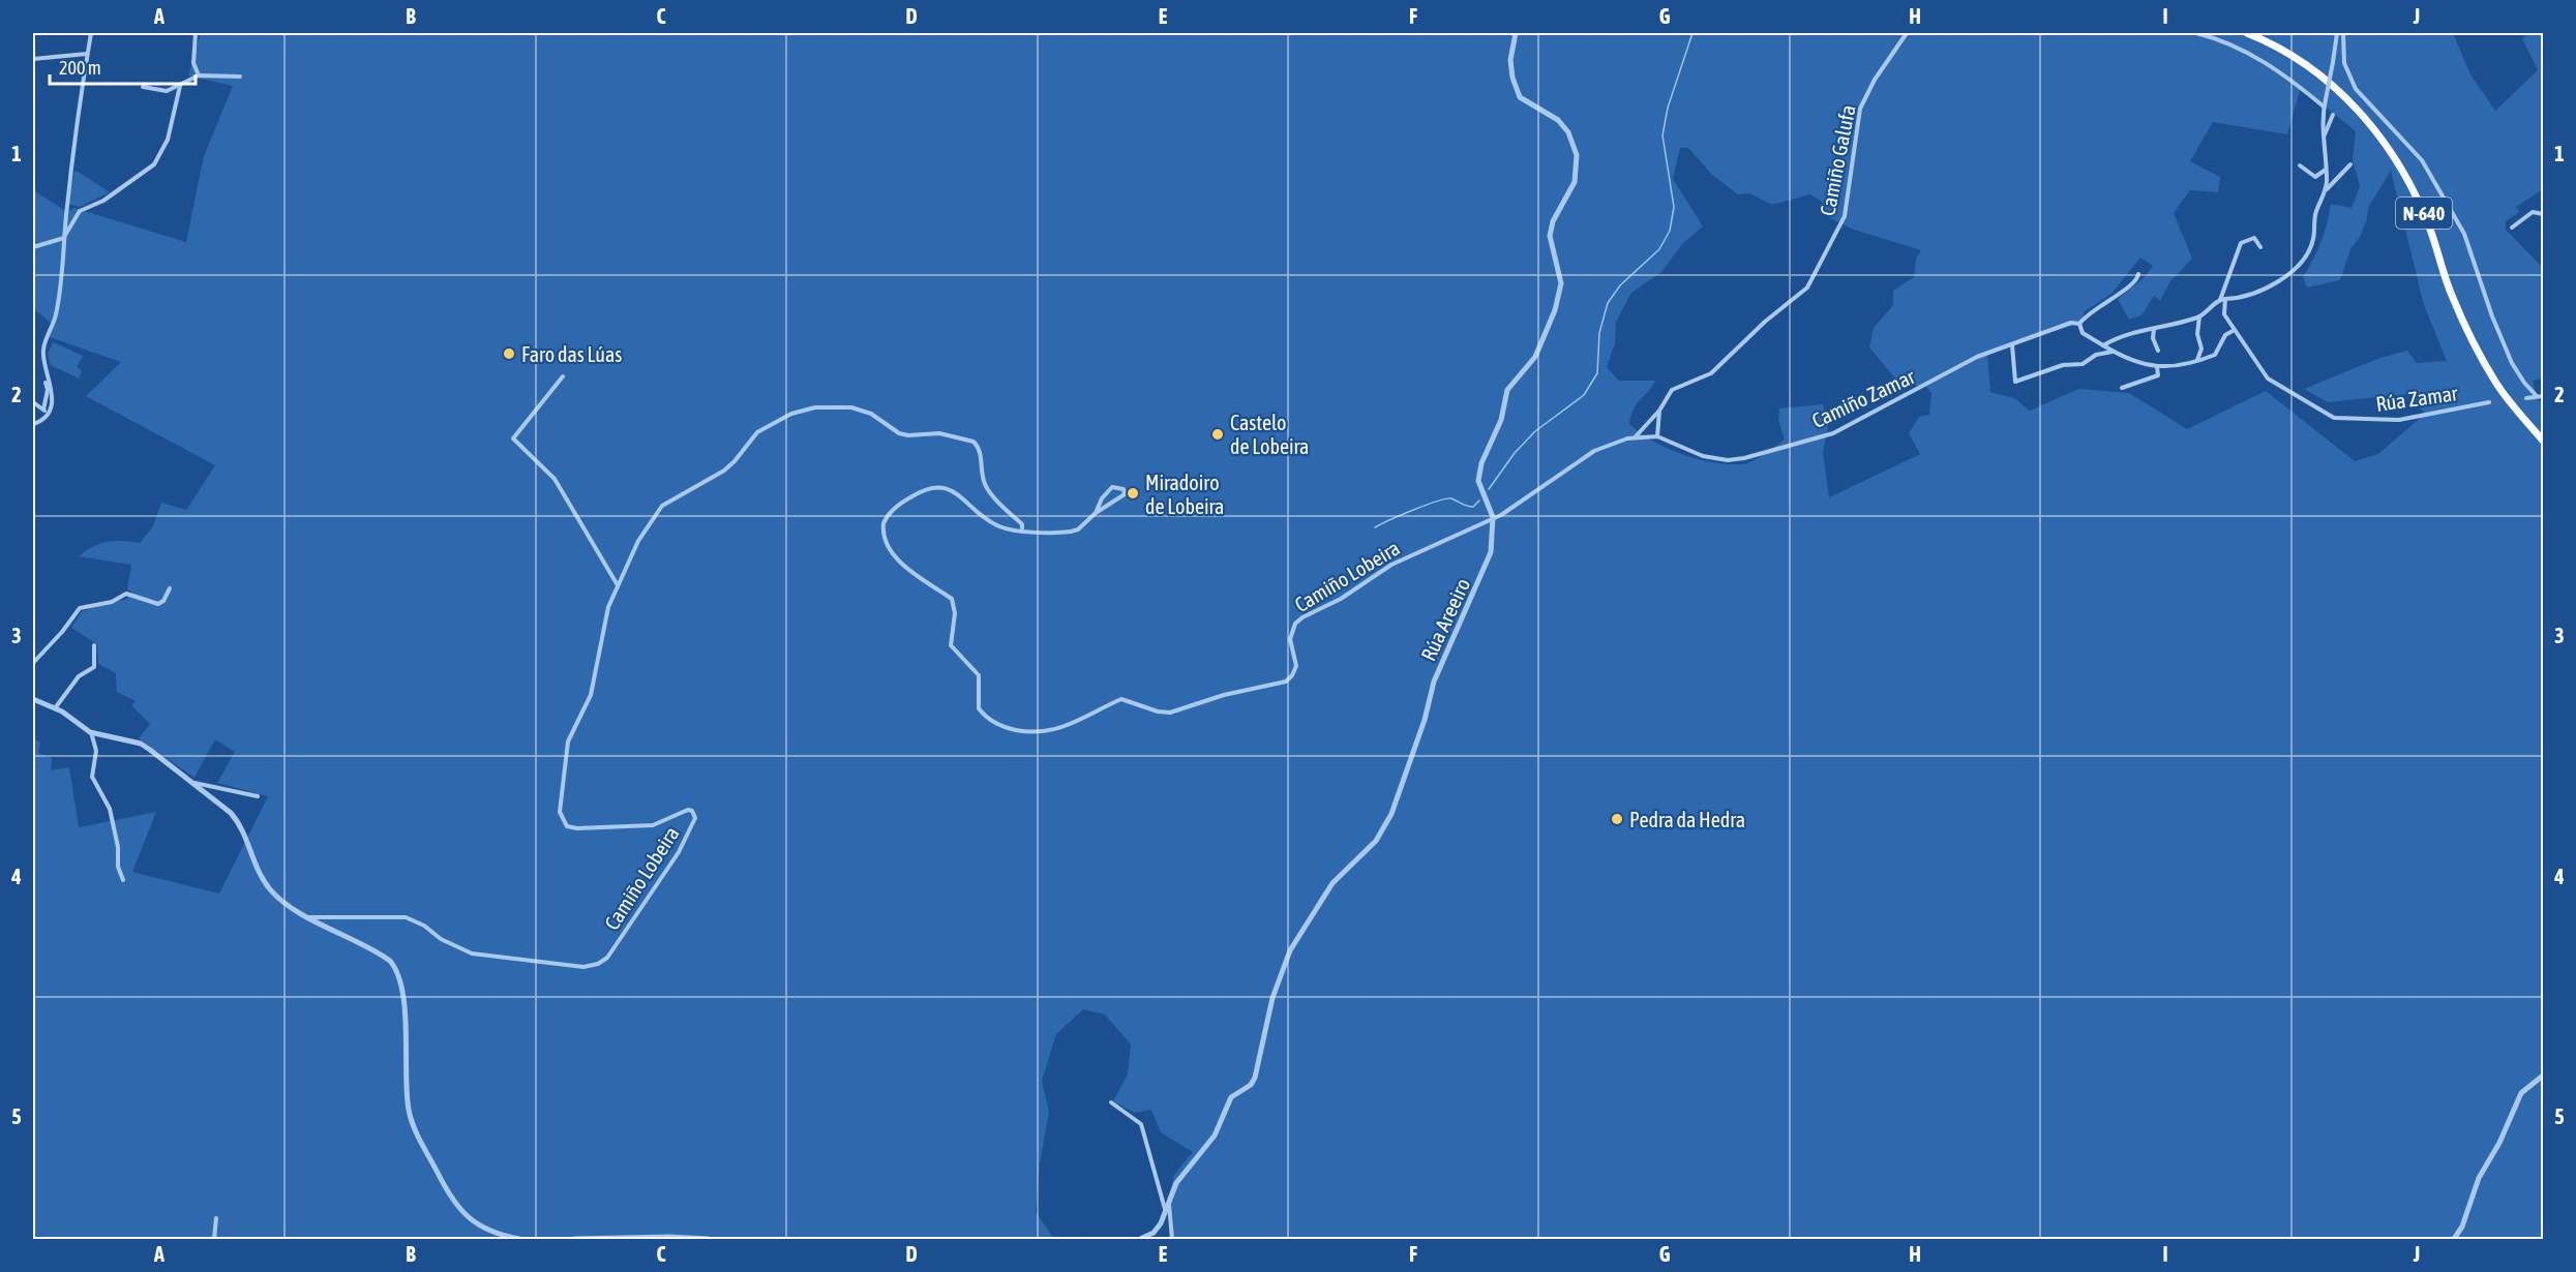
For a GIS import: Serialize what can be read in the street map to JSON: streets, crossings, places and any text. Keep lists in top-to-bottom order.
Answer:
{
  "streets": {
    "highway": ["N-640"],
    "street": [
      "Camiño Galufa",
      "Camiño Zamar",
      "Rúa Zamar",
      "Camiño Lobeira",
      "Rúa Areeiro"
    ]
  },
  "crossings": [
    ["Camiño Galufa", "Camiño Zamar"],
    ["Camiño Zamar", "Camiño Lobeira"],
    ["Camiño Zamar", "Rúa Areeiro"],
    ["Camiño Lobeira", "Rúa Areeiro"]
  ],
  "places": [
    "Faro das Lúas",
    "Castelo de Lobeira",
    "Miradoiro de Lobeira",
    "Pedra da Hedra"
  ],
  "scale_bar": "200 m",
  "grid": {
    "columns": [
      "A",
      "B",
      "C",
      "D",
      "E",
      "F",
      "G",
      "H",
      "I",
      "J"
    ],
    "rows": [
      "1",
      "2",
      "3",
      "4",
      "5"
    ]
  }
}
